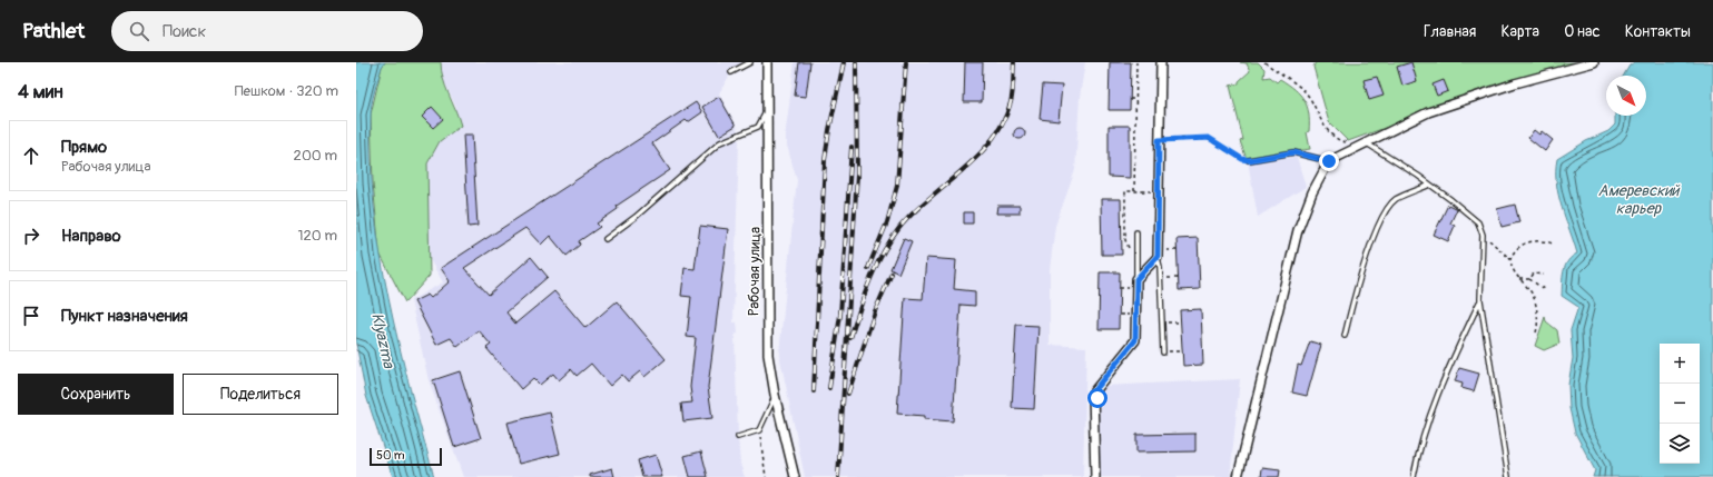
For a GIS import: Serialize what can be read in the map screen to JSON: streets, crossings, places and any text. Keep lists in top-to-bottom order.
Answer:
{
  "streets": {
    "street": ["Рабочая улица"]
  },
  "water": ["Амеревский карьер", "Klyazma"],
  "scale_bar": "50 m",
  "north": "bottom right",
  "page": {
    "header": "Pathlet",
    "search": "Поиск",
    "nav": [
      "Главная",
      "Карта",
      "О нас",
      "Контакты"
    ],
    "heading": ["4 мин", "Пешком · 320 m"],
    "list": [
      ["Прямо", "Рабочая улица", "200 m"],
      ["Направо", "120 m"],
      "Пункт назначения"
    ],
    "map_buttons": ["+", "−"],
    "buttons": ["Сохранить", "Поделиться"],
    "scale": "50 m"
  }
}
